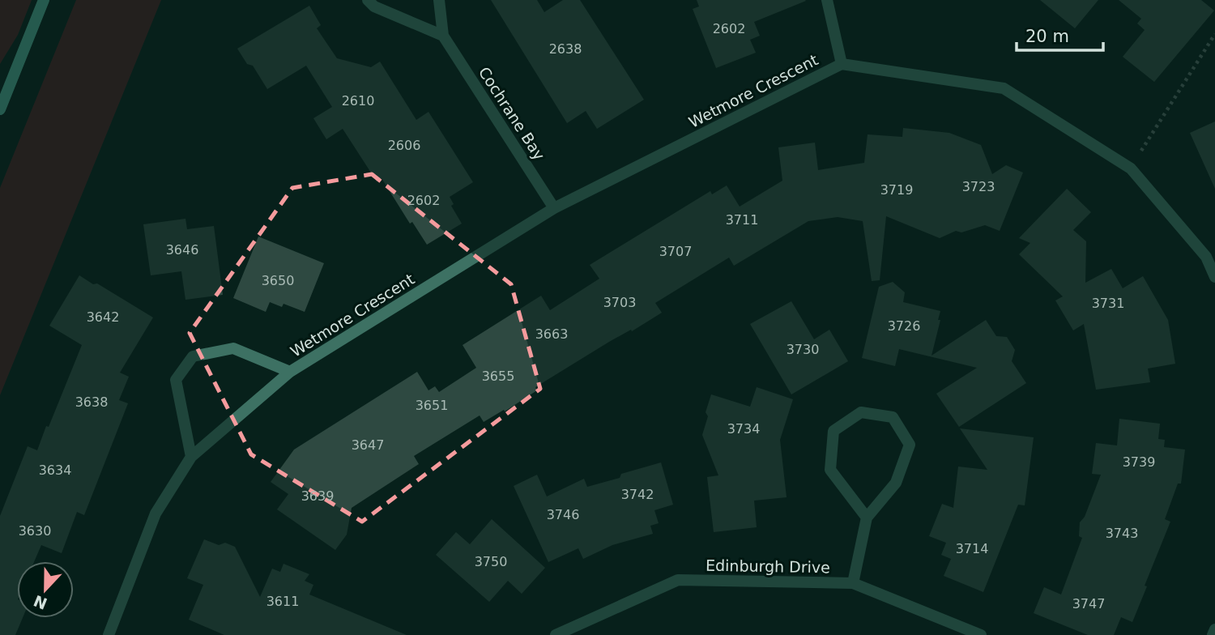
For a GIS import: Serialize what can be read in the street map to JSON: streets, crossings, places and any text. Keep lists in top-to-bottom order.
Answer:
{
  "streets": {
    "street": ["Wetmore Crescent", "Cochrane Bay", "Edinburgh Drive"]
  },
  "crossings": [
    ["Wetmore Crescent", "Cochrane Bay"]
  ],
  "house_numbers": [
    "2602",
    "2638",
    "2610",
    "2606",
    "3723",
    "3719",
    "2602",
    "3711",
    "3646",
    "3707",
    "3650",
    "3703",
    "3731",
    "3642",
    "3726",
    "3663",
    "3730",
    "3655",
    "3638",
    "3651",
    "3734",
    "3647",
    "3739",
    "3634",
    "3742",
    "3639",
    "3746",
    "3630",
    "3743",
    "3714",
    "3750",
    "3611",
    "3747"
  ],
  "scale_bar": "20 m",
  "north": "bottom"
}
